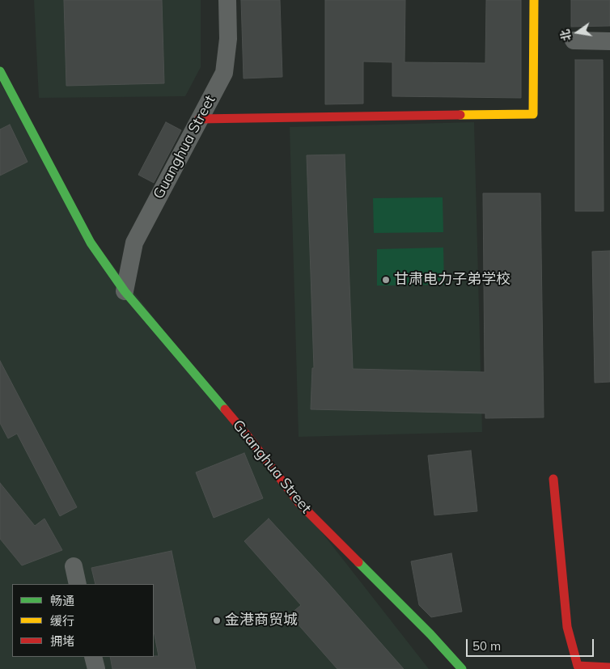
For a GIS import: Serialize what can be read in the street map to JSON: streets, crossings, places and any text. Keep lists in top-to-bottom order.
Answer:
{
  "streets": {
    "street": ["Guanghua Street"]
  },
  "places": ["甘肃电力子弟学校", "金港商贸城"],
  "legend": ["畅通", "缓行", "拥堵"],
  "scale_bar": "50 m",
  "north": "left"
}
